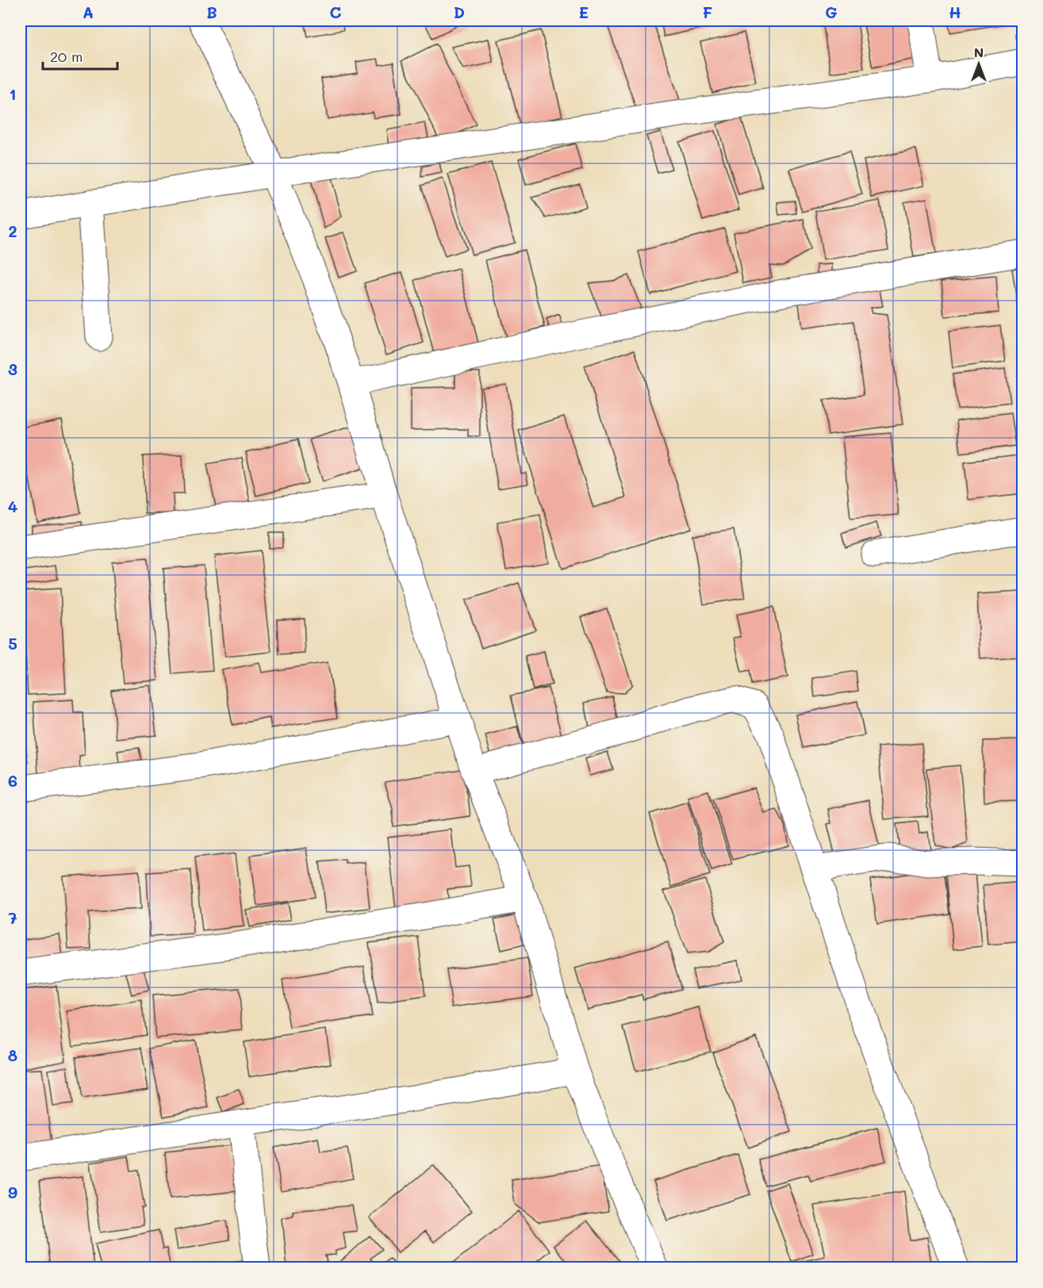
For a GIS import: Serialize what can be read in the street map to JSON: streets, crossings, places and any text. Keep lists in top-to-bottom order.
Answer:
{
  "scale_bar": "20 m",
  "north": "top",
  "grid": {
    "columns": [
      "A",
      "B",
      "C",
      "D",
      "E",
      "F",
      "G",
      "H"
    ],
    "rows": [
      "1",
      "2",
      "3",
      "4",
      "5",
      "6",
      "7",
      "8",
      "9"
    ]
  }
}
